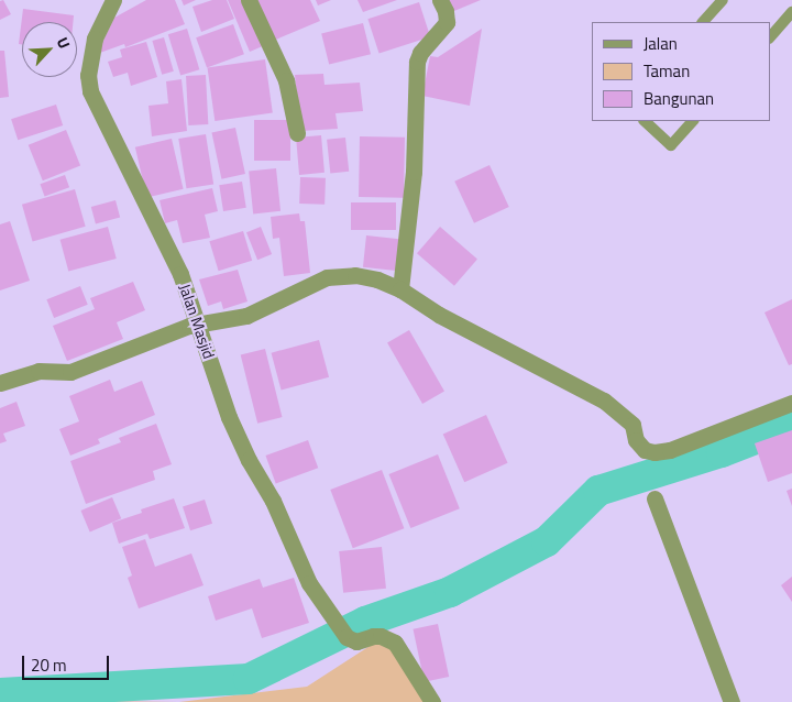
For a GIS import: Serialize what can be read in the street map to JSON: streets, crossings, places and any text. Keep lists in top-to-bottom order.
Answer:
{
  "streets": {
    "street": ["Jalan Masjid"]
  },
  "legend": ["Jalan", "Taman", "Bangunan"],
  "scale_bar": "20 m",
  "north": "top right"
}
